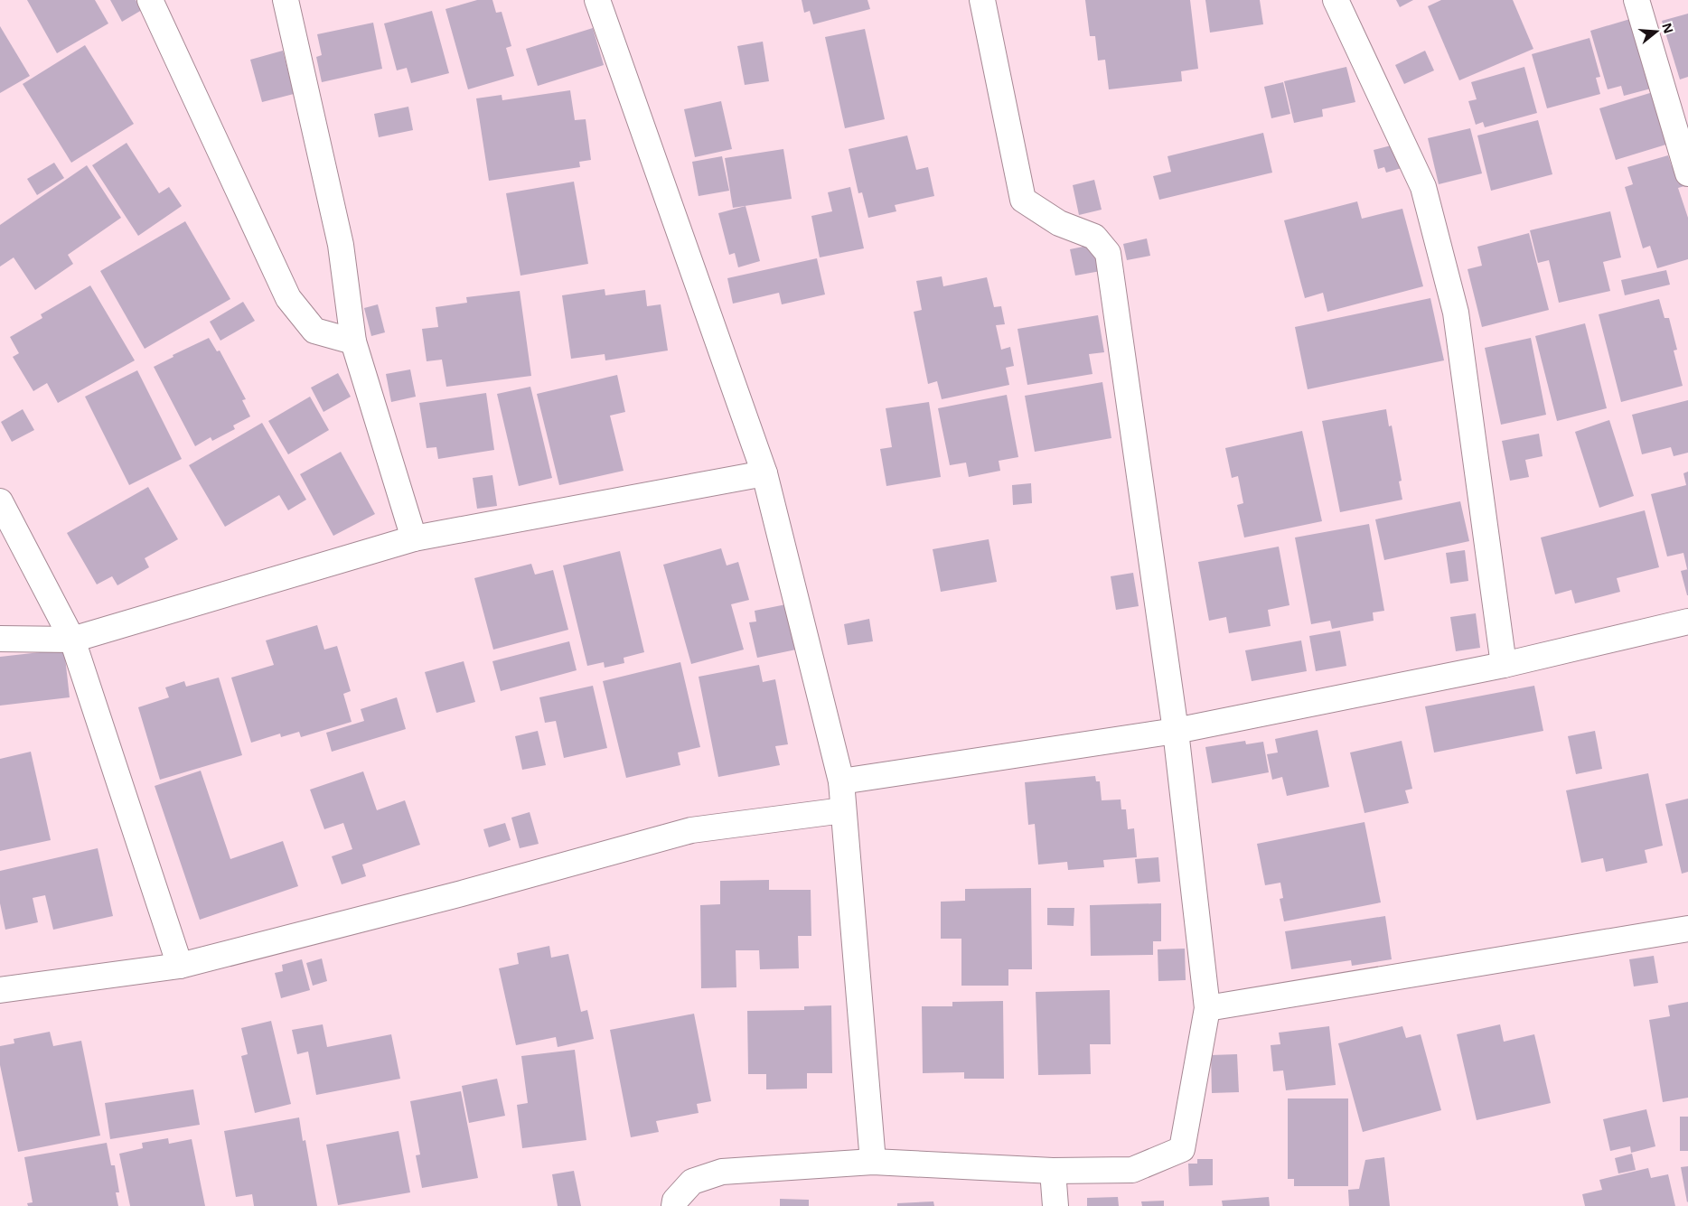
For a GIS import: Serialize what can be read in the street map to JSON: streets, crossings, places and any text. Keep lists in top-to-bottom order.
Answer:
{
  "north": "right"
}
